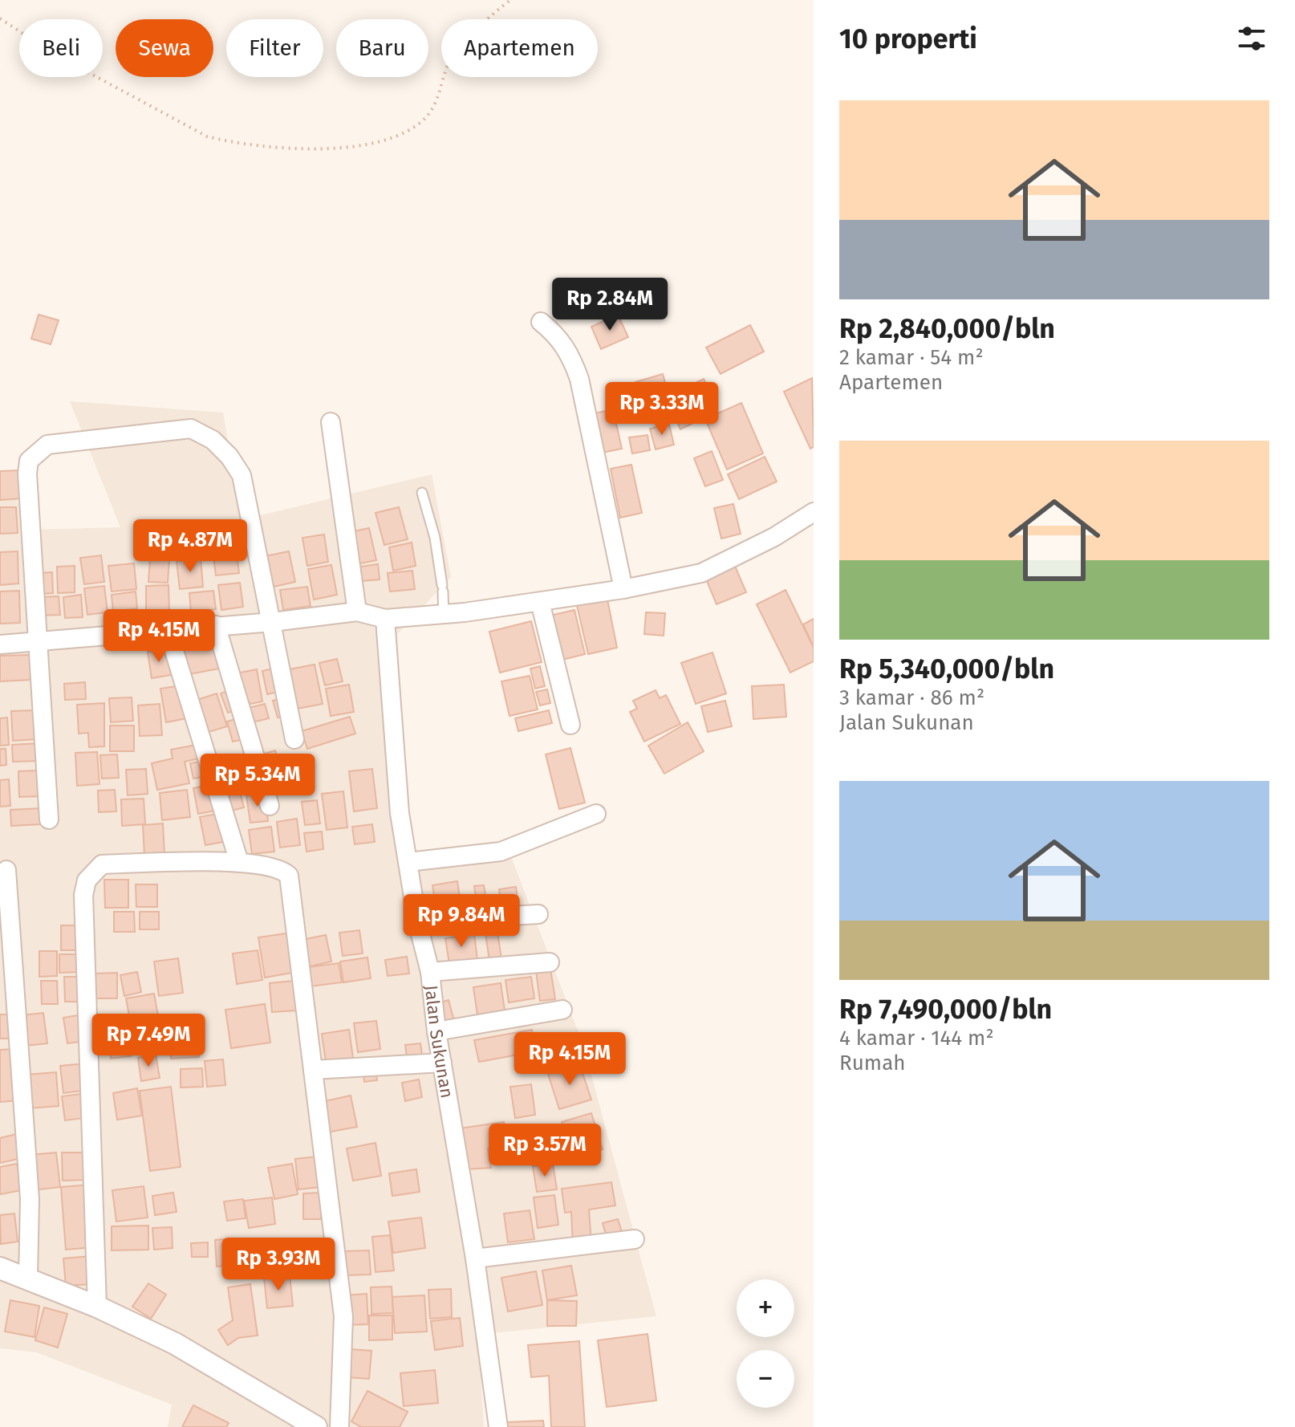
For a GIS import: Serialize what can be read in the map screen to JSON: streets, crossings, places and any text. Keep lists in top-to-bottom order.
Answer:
{
  "streets": {
    "street": ["Jalan Sukunan"]
  },
  "page": {
    "heading": "10 properti",
    "chip": [
      "Beli",
      "Sewa",
      "Filter",
      "Baru",
      "Apartemen"
    ],
    "list": [
      {
        "name": "Rp 2,840,000/bln",
        "note": "2 kamar · 54 m² · Apartemen"
      },
      {
        "name": "Rp 5,340,000/bln",
        "note": "3 kamar · 86 m² · Jalan Sukunan"
      },
      {
        "name": "Rp 7,490,000/bln",
        "note": "4 kamar · 144 m² · Rumah"
      }
    ],
    "price": [
      "Rp 2.84M",
      "Rp 3.33M",
      "Rp 4.87M",
      "Rp 4.15M",
      "Rp 5.34M",
      "Rp 9.84M",
      "Rp 7.49M",
      "Rp 4.15M",
      "Rp 3.57M",
      "Rp 3.93M"
    ],
    "map_buttons": ["+", "−"]
  }
}
